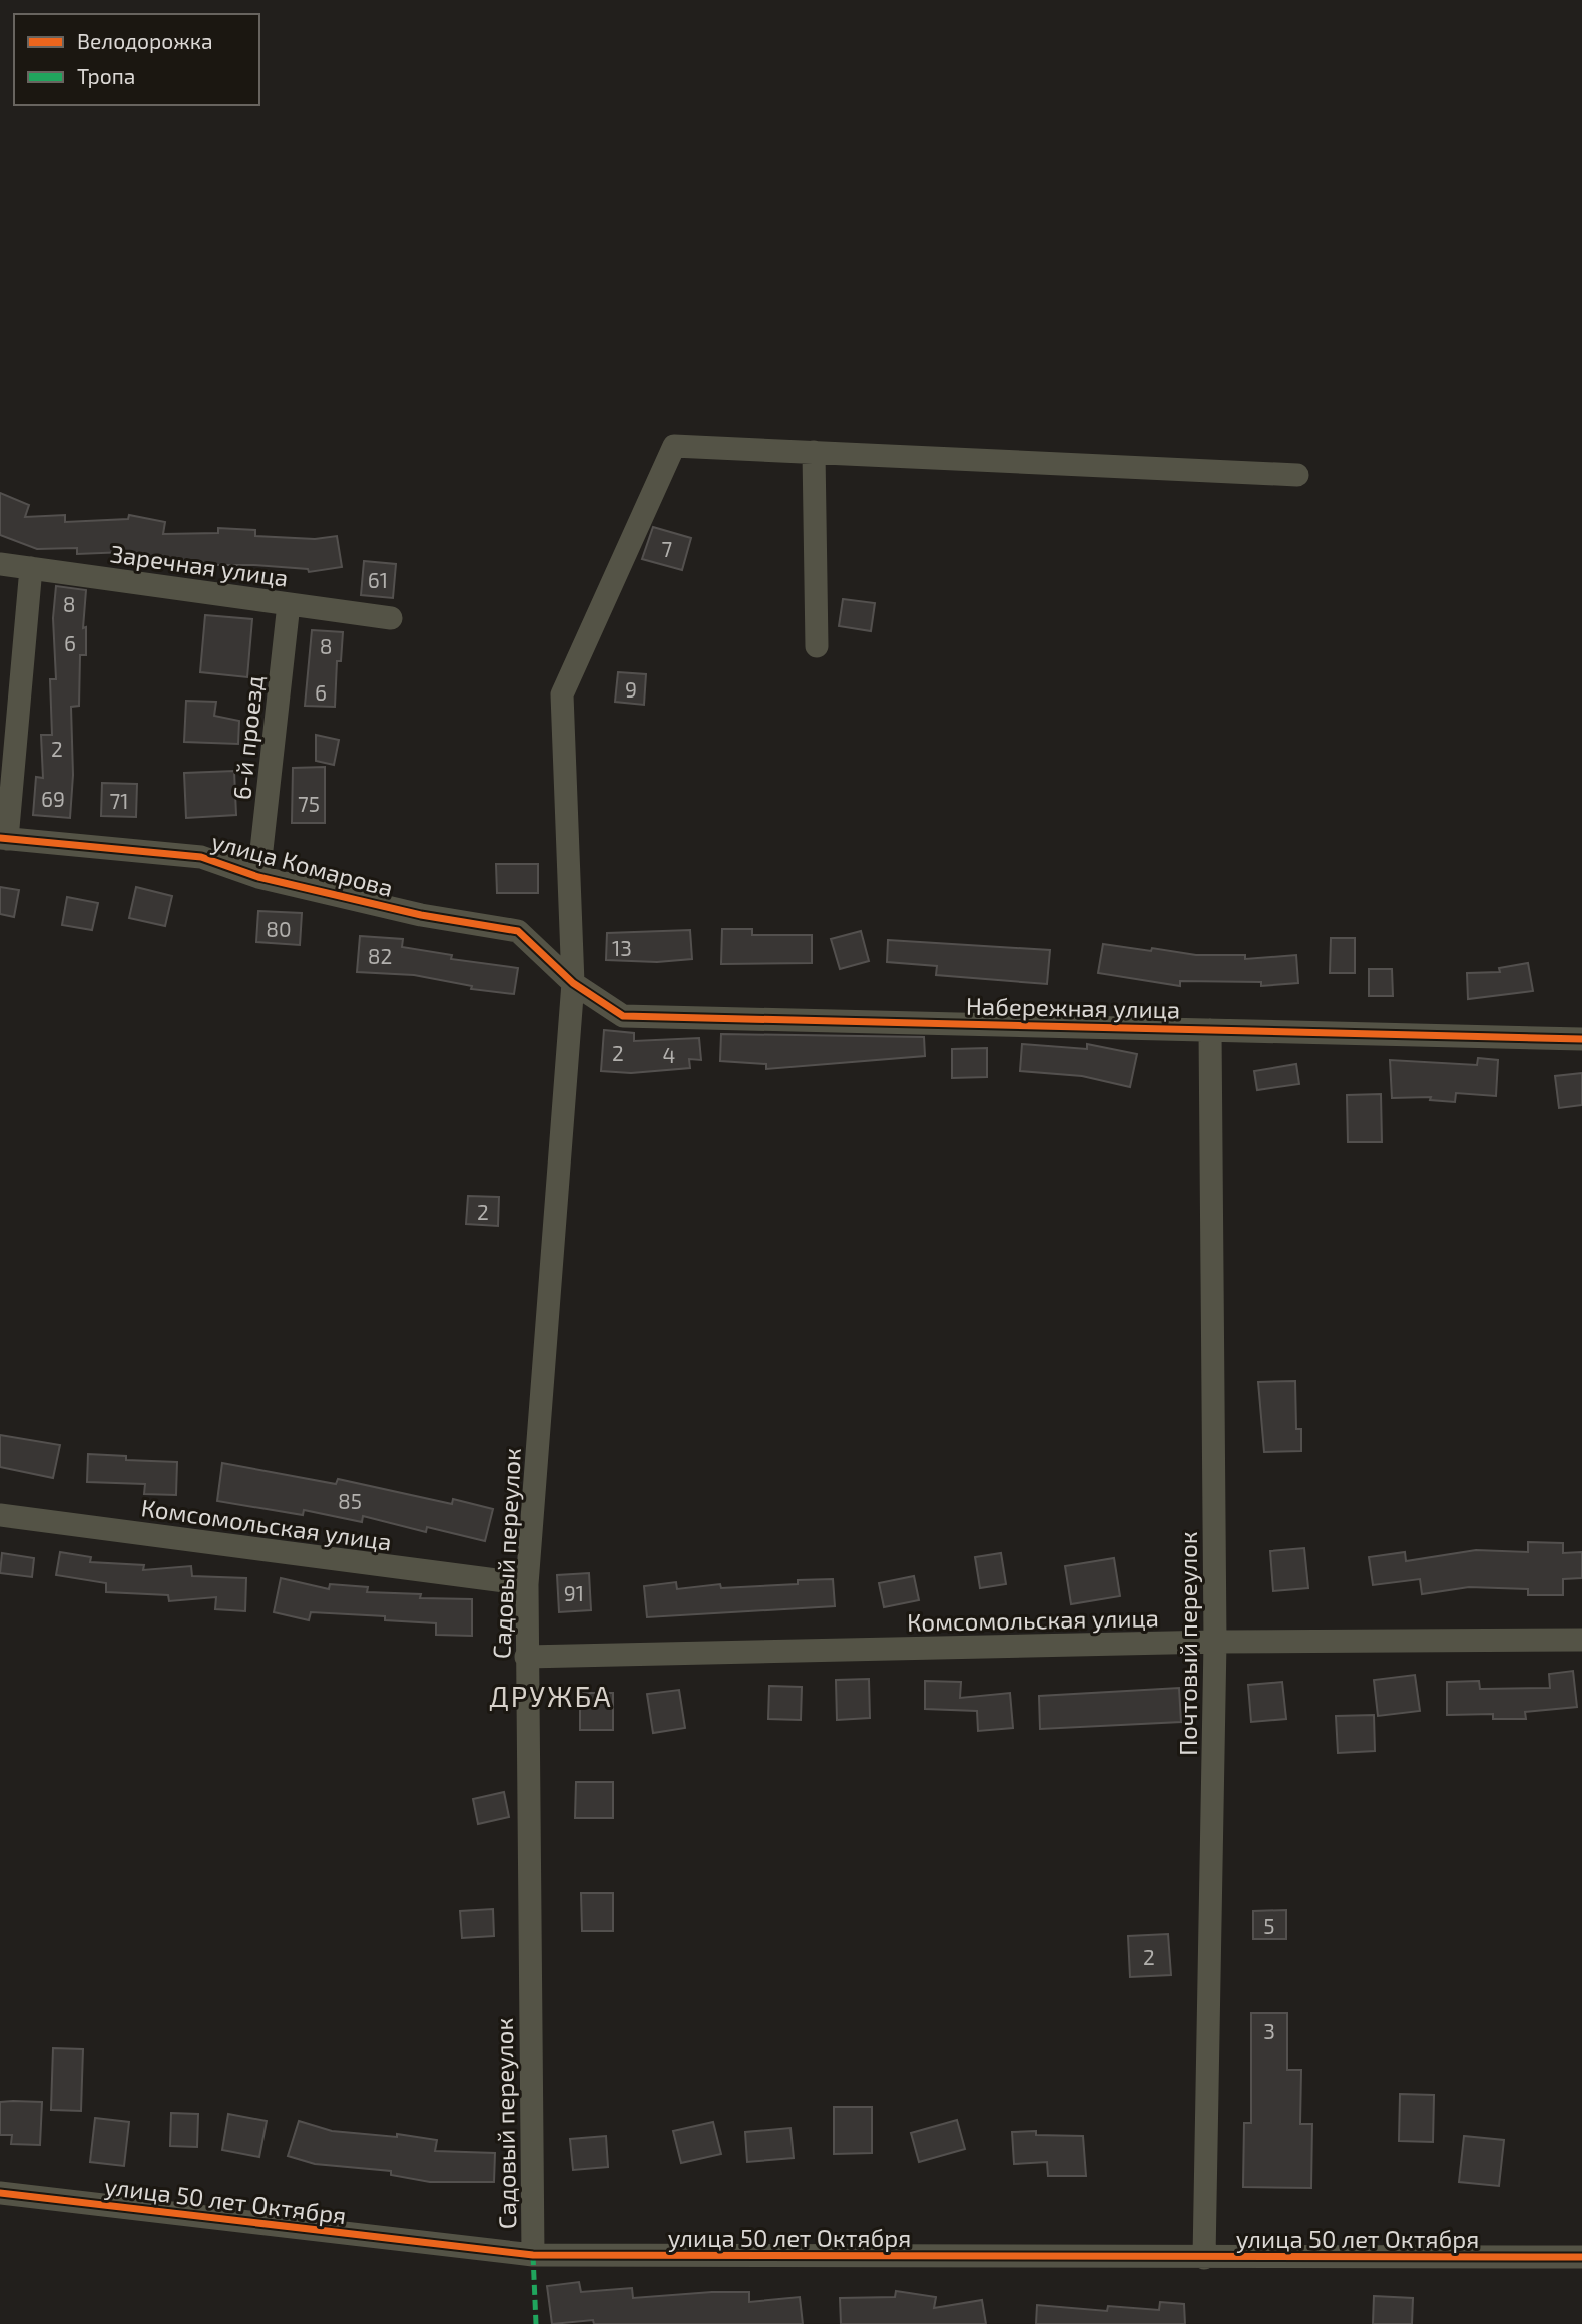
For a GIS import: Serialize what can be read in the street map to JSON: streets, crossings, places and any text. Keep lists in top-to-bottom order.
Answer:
{
  "streets": {
    "street": [
      "Заречная улица",
      "6-й проезд",
      "улица Комарова",
      "Набережная улица",
      "Комсомольская улица",
      "Садовый переулок",
      "Почтовый переулок",
      "улица 50 лет Октября"
    ]
  },
  "crossings": [
    ["Заречная улица", "6-й проезд"],
    ["6-й проезд", "улица Комарова"],
    ["улица Комарова", "Набережная улица"],
    ["улица Комарова", "Садовый переулок"],
    ["Набережная улица", "Садовый переулок"],
    ["Набережная улица", "Почтовый переулок"],
    ["Комсомольская улица", "Садовый переулок"],
    ["Комсомольская улица", "Почтовый переулок"],
    ["Садовый переулок", "улица 50 лет Октября"],
    ["Почтовый переулок", "улица 50 лет Октября"]
  ],
  "districts": ["ДРУЖБА"],
  "house_numbers": [
    "7",
    "61",
    "8",
    "6",
    "8",
    "9",
    "6",
    "2",
    "69",
    "71",
    "75",
    "80",
    "13",
    "82",
    "2",
    "4",
    "2",
    "85",
    "91",
    "5",
    "2",
    "3"
  ],
  "legend": ["Велодорожка", "Тропа"]
}
